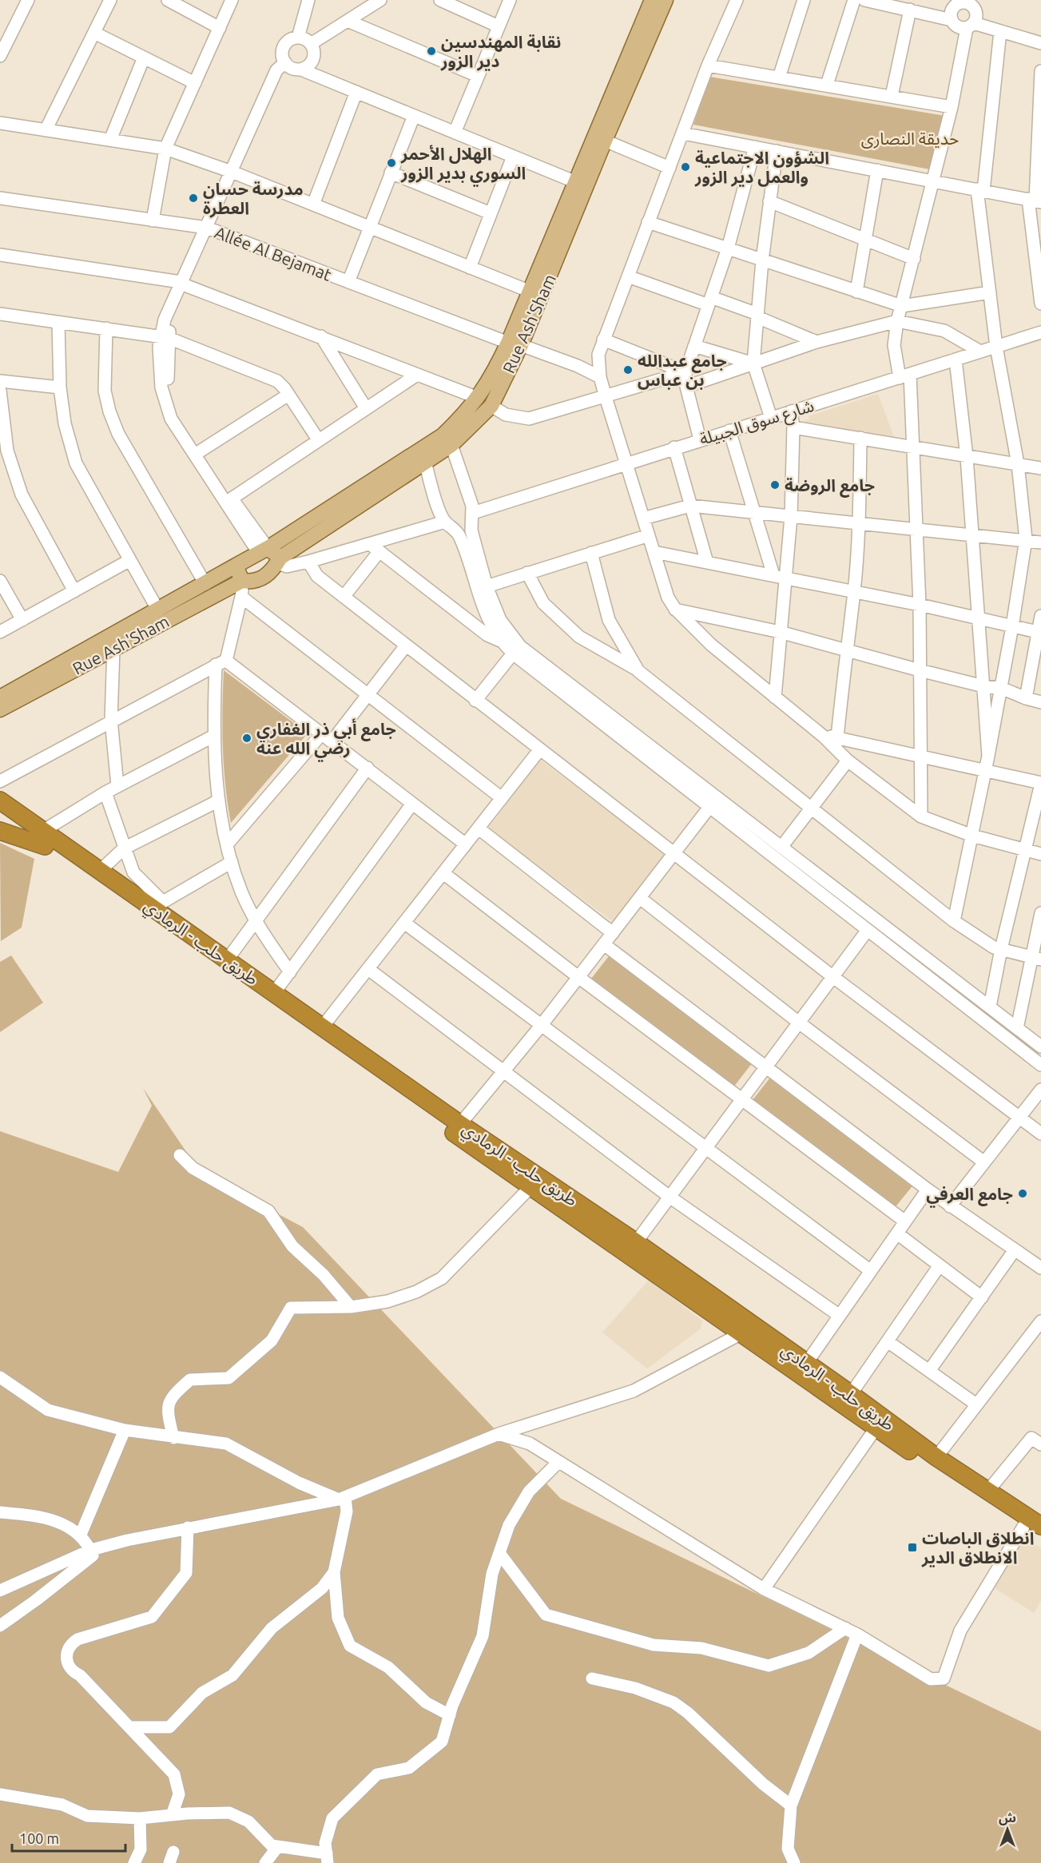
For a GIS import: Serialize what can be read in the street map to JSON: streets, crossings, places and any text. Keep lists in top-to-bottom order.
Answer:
{
  "streets": {
    "highway": ["طريق حلب - الرمادي"],
    "main road": ["Rue Ash'Sham"],
    "street": ["Allée Al Bejamat", "شارع سوق الجبيلة"]
  },
  "crossings": [
    ["Allée Al Bejamat", "Rue Ash'Sham"],
    ["Rue Ash'Sham", "شارع سوق الجبيلة"]
  ],
  "parks": ["حديقة النصارى"],
  "places": {
    "other": [
      "نقابة المهندسين دير الزور",
      "الهلال الأحمر السوري بدير الزور",
      "الشؤون الاجتماعية والعمل دير الزور",
      "مدرسة حسان العطرة",
      "جامع عبدالله بن عباس",
      "جامع الروضة",
      "جامع أبي ذر الغفاري رضي الله عنه",
      "جامع العرفي"
    ],
    "transit": ["انطلاق الباصات الانطلاق الدير"]
  },
  "scale_bar": "100 m",
  "north": "top"
}
